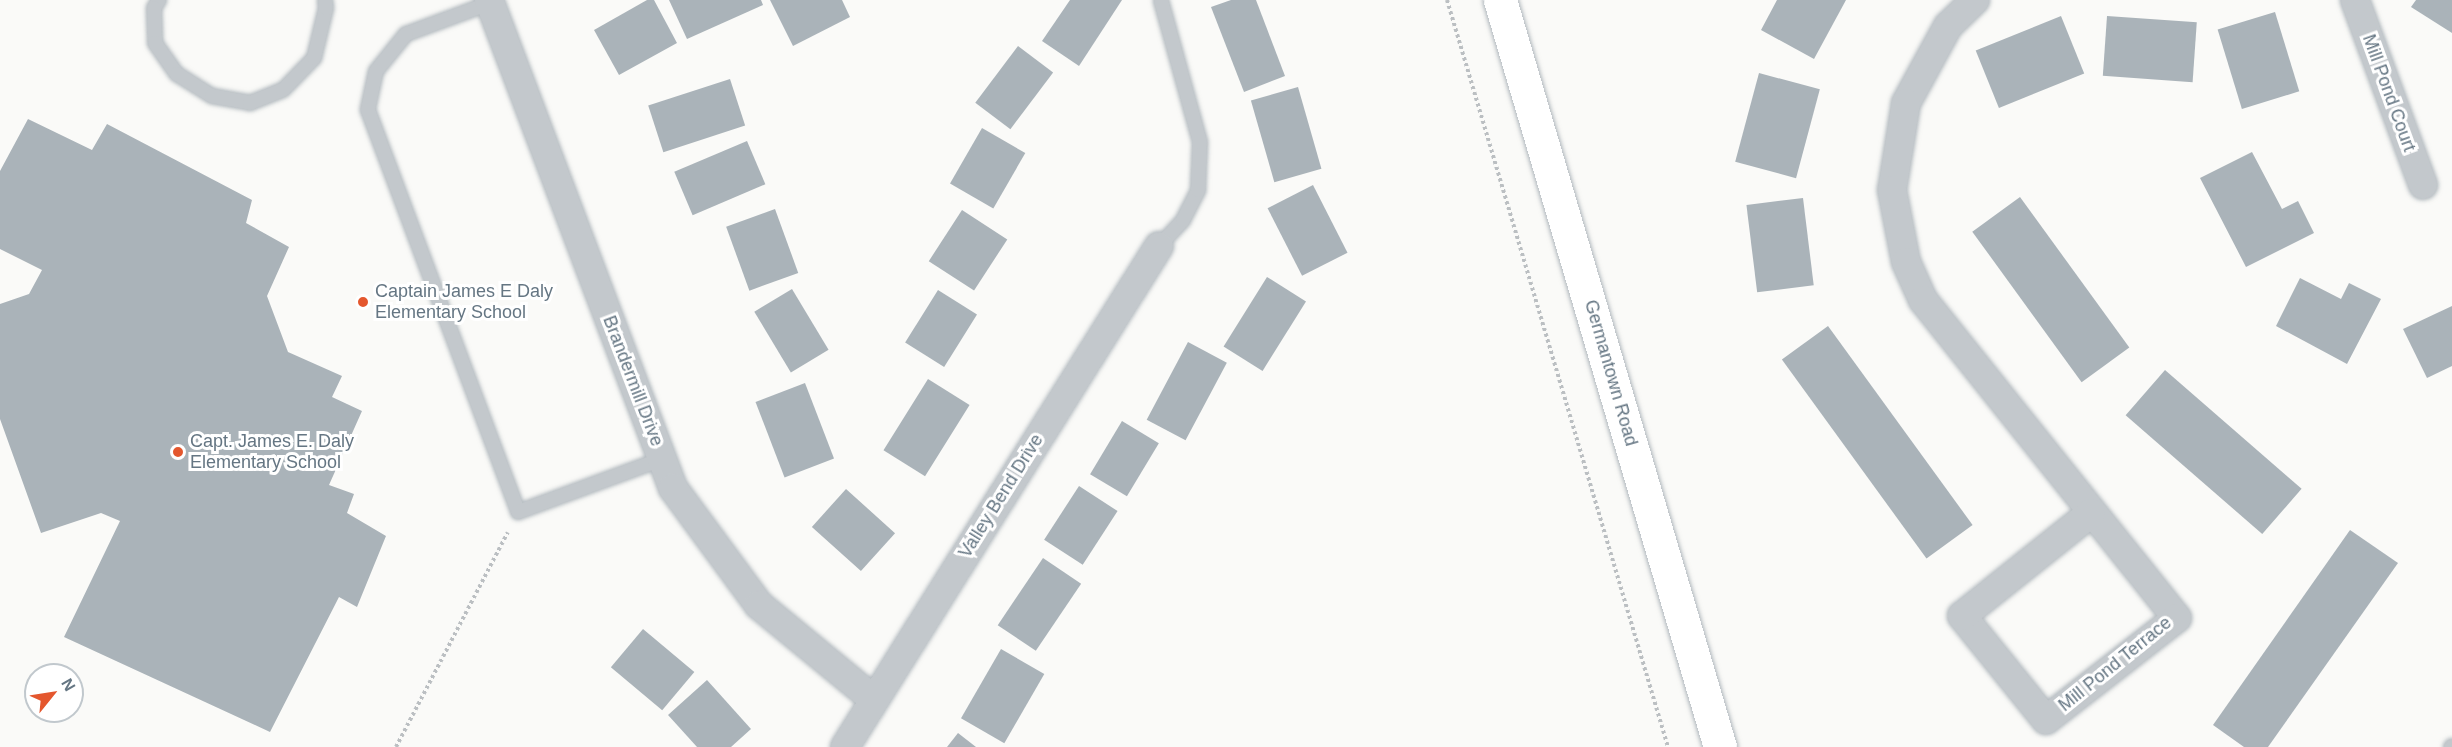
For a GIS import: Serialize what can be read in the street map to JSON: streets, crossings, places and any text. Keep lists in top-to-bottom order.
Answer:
{
  "streets": {
    "street": [
      "Mill Pond Court",
      "Germantown Road",
      "Brandermill Drive",
      "Valley Bend Drive",
      "Mill Pond Terrace"
    ]
  },
  "crossings": [
    ["Brandermill Drive", "Valley Bend Drive"]
  ],
  "places": ["Captain James E Daly Elementary School", "Capt. James E. Daly Elementary School"],
  "north": "top right"
}
